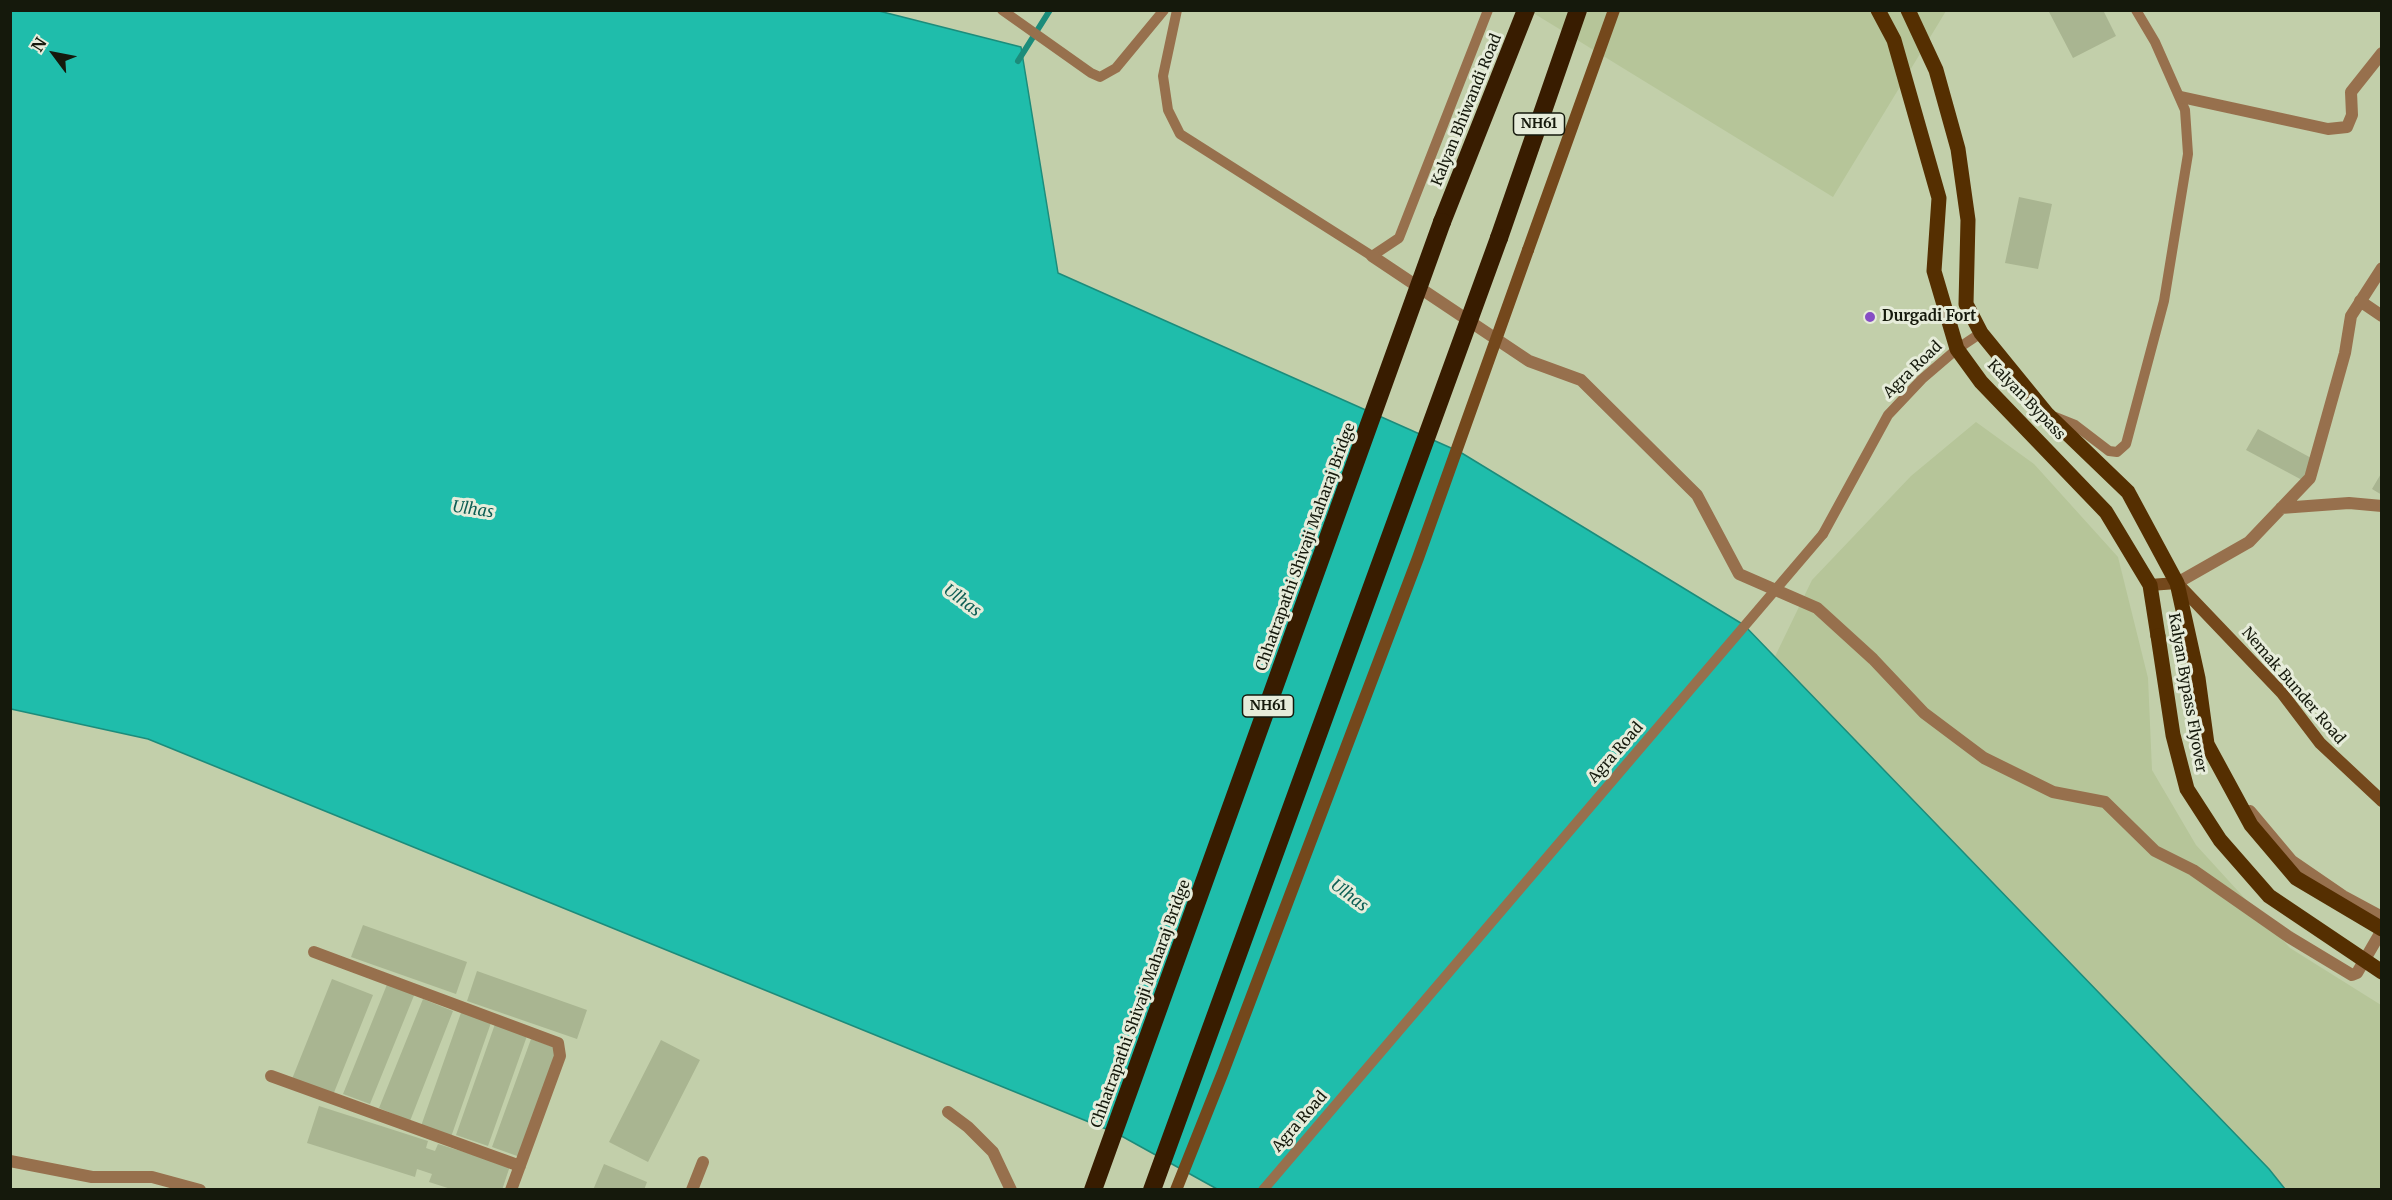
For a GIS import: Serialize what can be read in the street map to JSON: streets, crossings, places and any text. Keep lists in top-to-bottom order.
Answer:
{
  "streets": {
    "highway": ["Kalyan Bhiwandi Road", "NH61", "Chhatrapathi Shivaji Maharaj Bridge"],
    "main road": ["Kalyan Bypass", "Kalyan Bypass Flyover"],
    "street": ["Nemak Bunder Road"],
    "lane": ["Agra Road"]
  },
  "crossings": [
    ["Kalyan Bhiwandi Road", "Chhatrapathi Shivaji Maharaj Bridge"],
    ["Agra Road", "Kalyan Bypass"],
    ["Kalyan Bypass", "Nemak Bunder Road"],
    ["Kalyan Bypass", "Kalyan Bypass Flyover"],
    ["Nemak Bunder Road", "Kalyan Bypass Flyover"]
  ],
  "water": ["Ulhas"],
  "places": ["Durgadi Fort"],
  "north": "top left"
}
